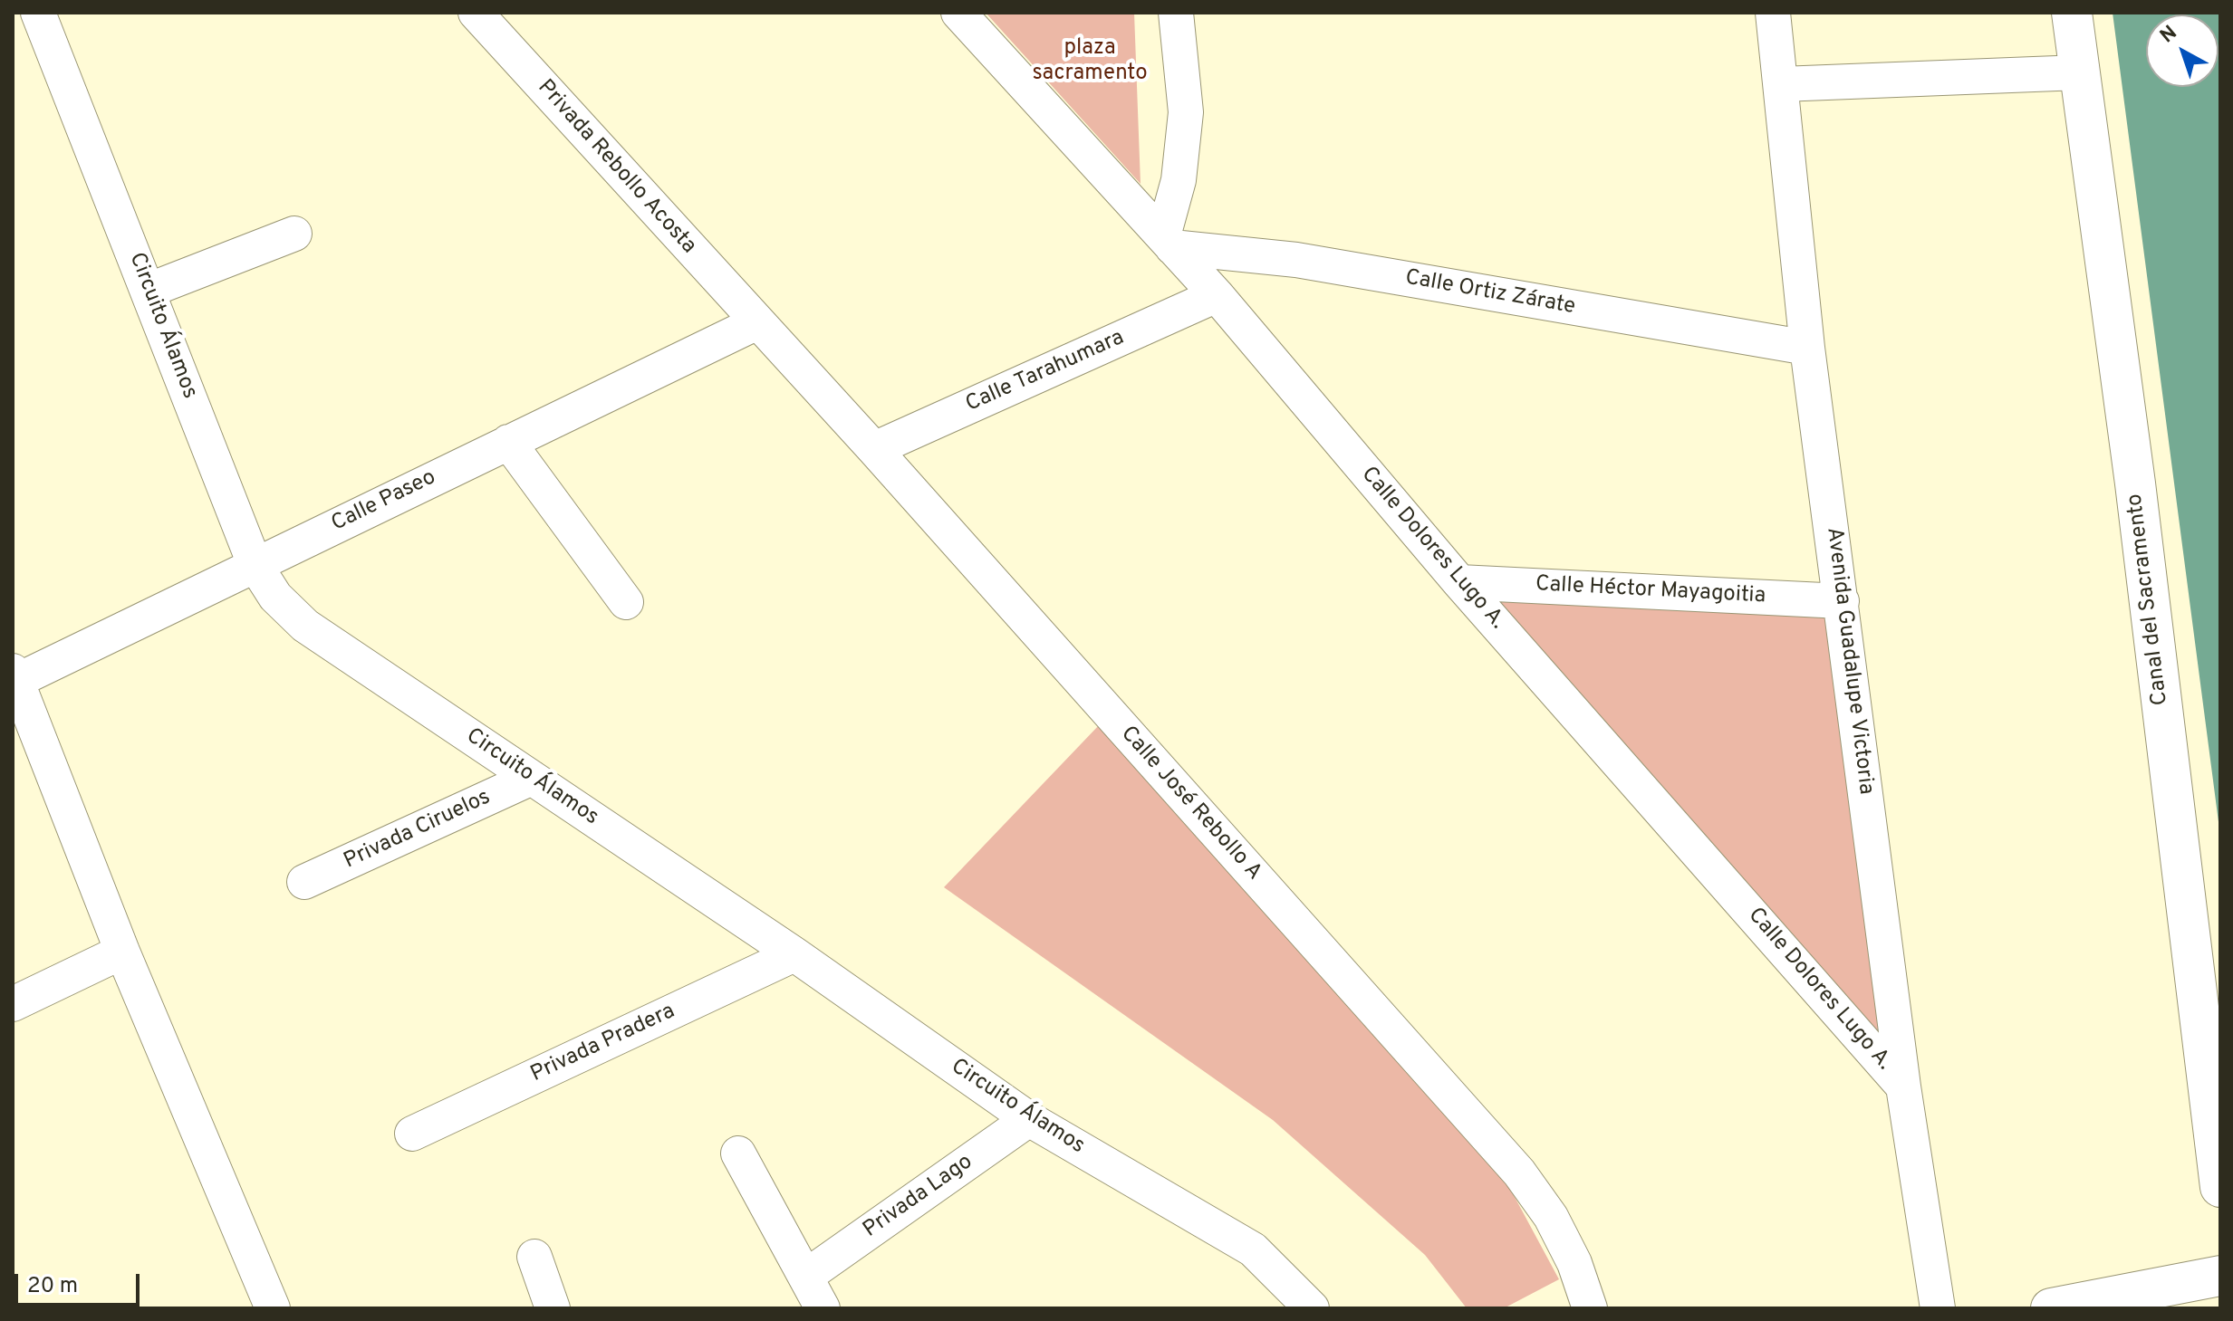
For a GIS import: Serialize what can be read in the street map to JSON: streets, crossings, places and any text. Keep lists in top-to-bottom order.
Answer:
{
  "streets": {
    "street": [
      "Privada Rebollo Acosta",
      "Calle Ortiz Zárate",
      "Circuito Álamos",
      "Calle Tarahumara",
      "Calle Paseo",
      "Calle Dolores Lugo A.",
      "Calle Héctor Mayagoitia",
      "Canal del Sacramento",
      "Avenida Guadalupe Victoria",
      "Calle José Rebollo A",
      "Privada Ciruelos",
      "Privada Pradera",
      "Privada Lago"
    ]
  },
  "crossings": [
    ["Privada Rebollo Acosta", "Calle Paseo"],
    ["Privada Rebollo Acosta", "Calle José Rebollo A"],
    ["Calle Ortiz Zárate", "Calle Dolores Lugo A."],
    ["Calle Ortiz Zárate", "Avenida Guadalupe Victoria"],
    ["Circuito Álamos", "Calle Paseo"],
    ["Circuito Álamos", "Privada Ciruelos"],
    ["Circuito Álamos", "Privada Pradera"],
    ["Circuito Álamos", "Privada Lago"],
    ["Calle Tarahumara", "Calle Dolores Lugo A."],
    ["Calle Tarahumara", "Calle José Rebollo A"],
    ["Calle Paseo", "Calle José Rebollo A"],
    ["Calle Dolores Lugo A.", "Calle Héctor Mayagoitia"],
    ["Calle Dolores Lugo A.", "Avenida Guadalupe Victoria"],
    ["Calle Héctor Mayagoitia", "Avenida Guadalupe Victoria"]
  ],
  "parks": ["plaza sacramento"],
  "scale_bar": "20 m",
  "north": "top left"
}
